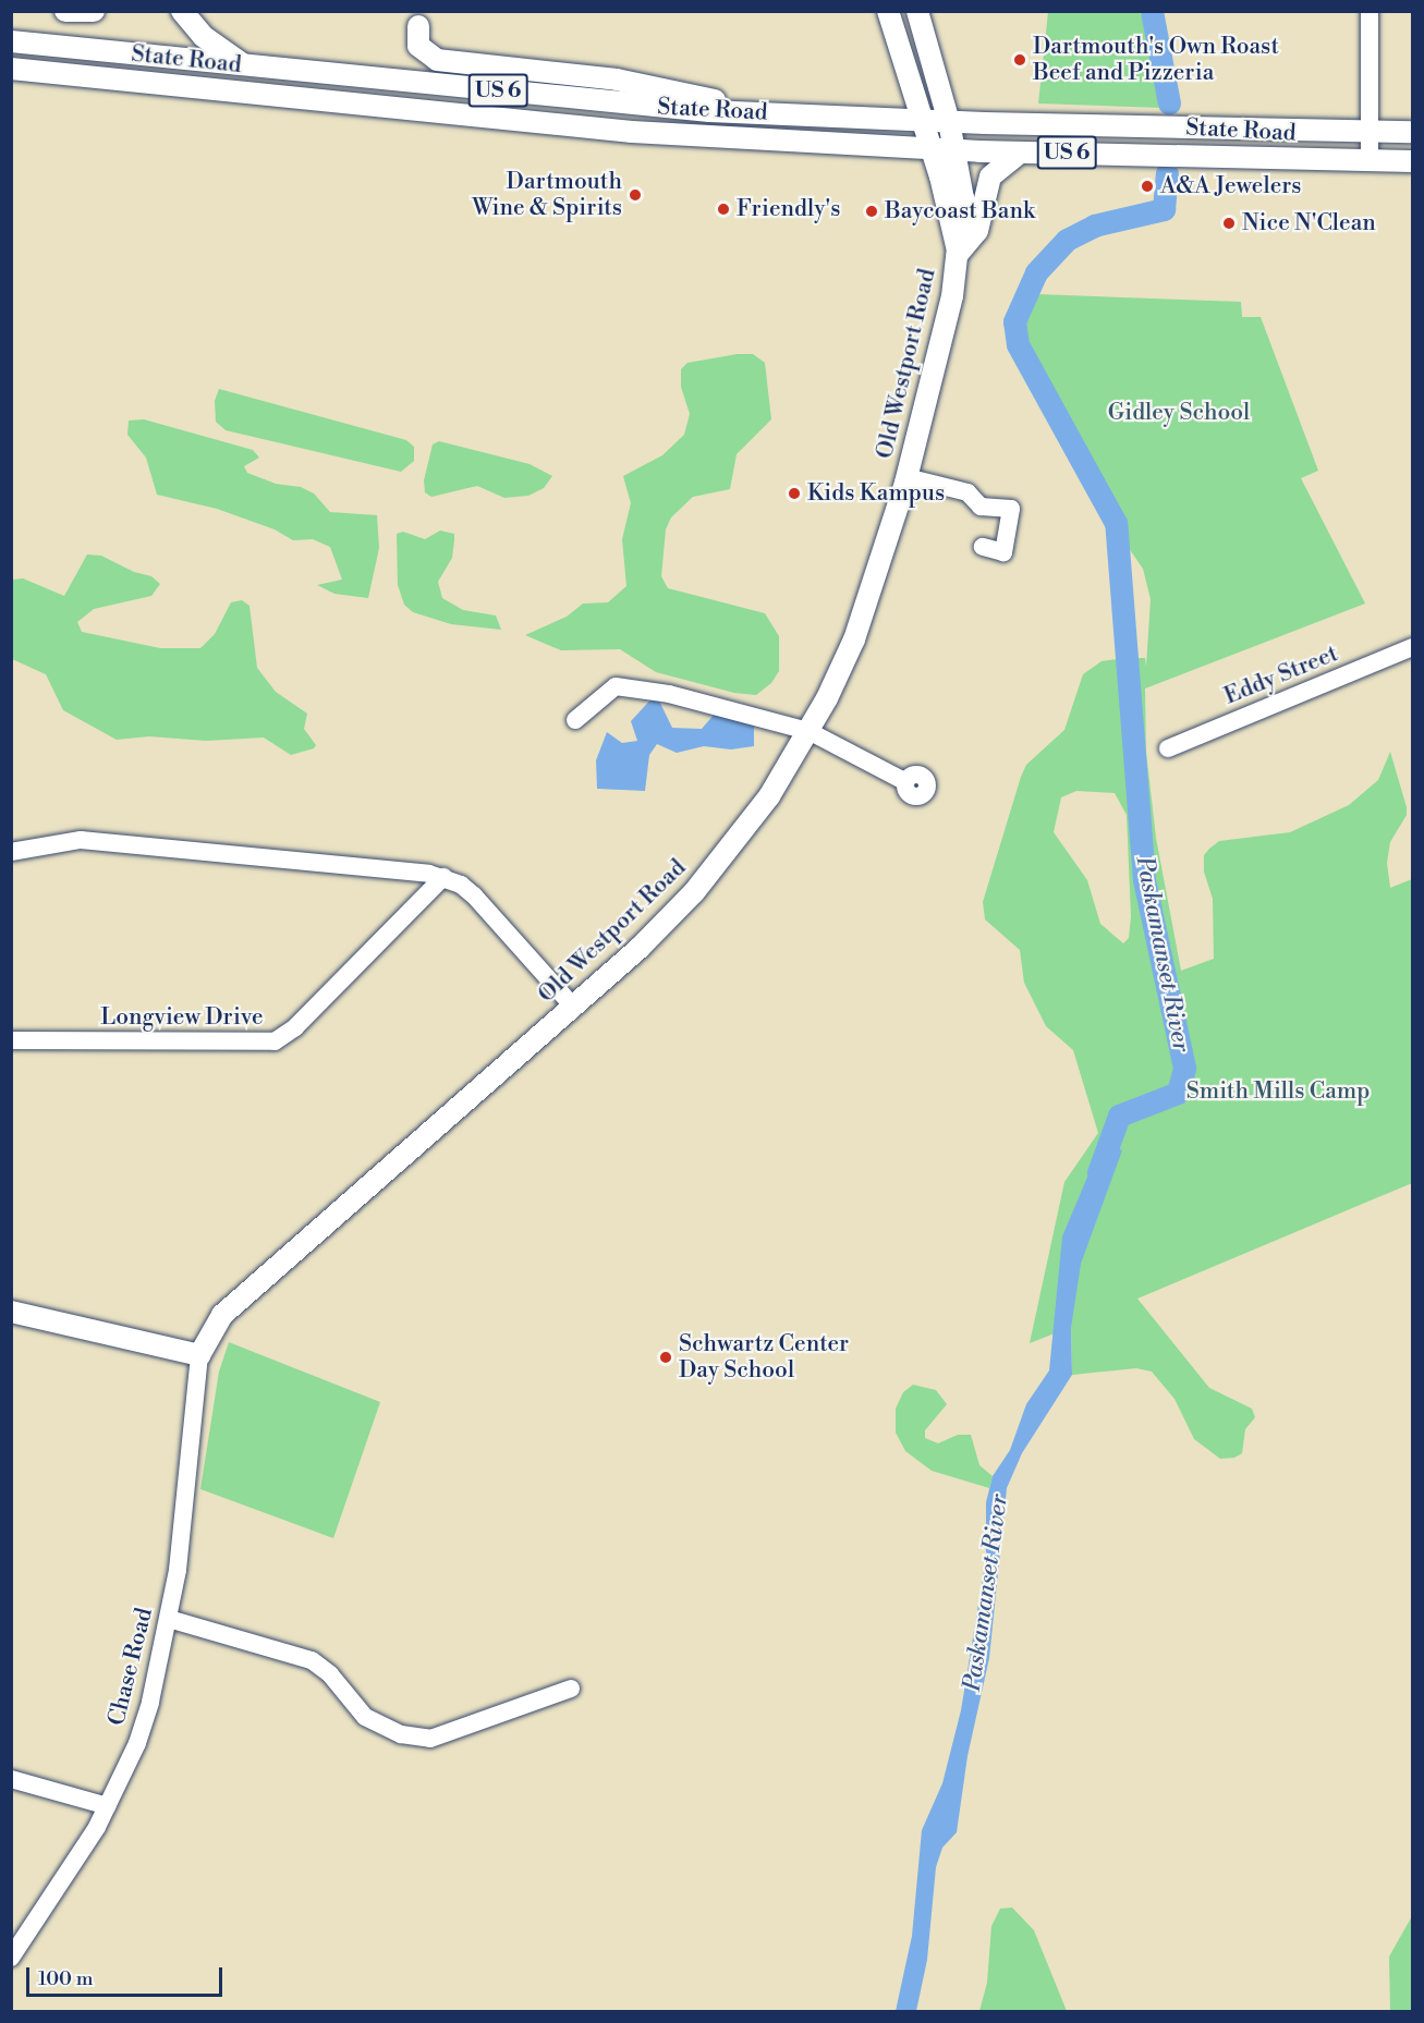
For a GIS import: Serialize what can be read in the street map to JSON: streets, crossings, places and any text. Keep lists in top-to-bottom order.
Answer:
{
  "streets": {
    "main road": ["State Road", "US 6", "Old Westport Road"],
    "street": ["Eddy Street", "Longview Drive", "Chase Road"]
  },
  "crossings": [
    ["State Road", "Old Westport Road"],
    ["Old Westport Road", "Chase Road"]
  ],
  "water": ["Paskamanset River"],
  "parks": ["Gidley School", "Smith Mills Camp"],
  "places": [
    "Dartmouth's Own Roast Beef and Pizzeria",
    "A&A Jewelers",
    "Dartmouth Wine & Spirits",
    "Friendly's",
    "Baycoast Bank",
    "Nice N'Clean",
    "Kids Kampus",
    "Schwartz Center Day School"
  ],
  "scale_bar": "100 m"
}
